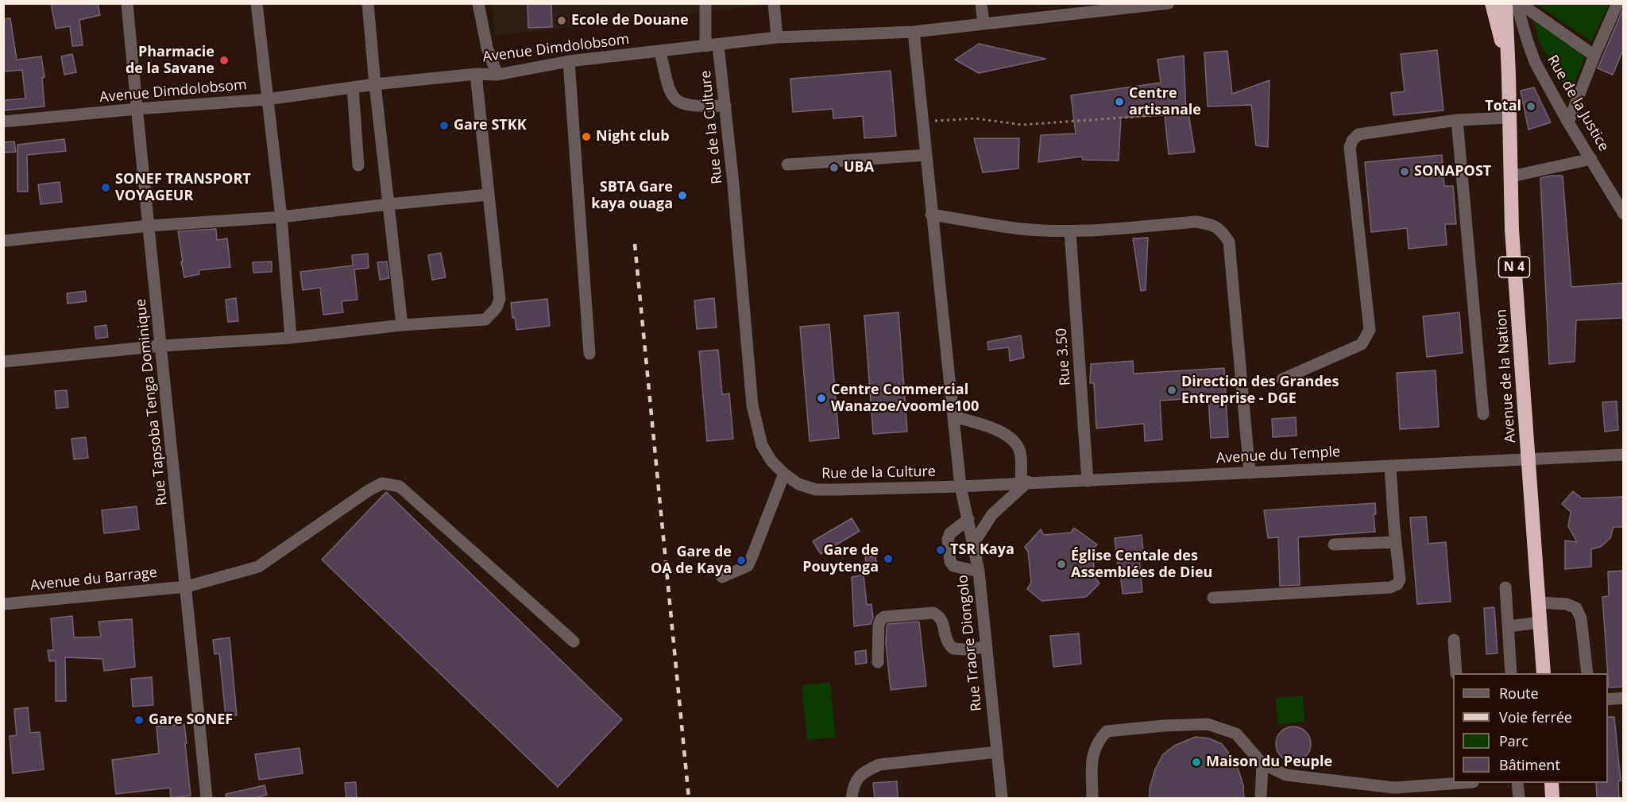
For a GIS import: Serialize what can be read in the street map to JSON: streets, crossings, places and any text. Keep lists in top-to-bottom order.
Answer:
{
  "streets": {
    "highway": ["N 4", "Avenue de la Nation"],
    "street": [
      "Avenue Dimdolobsom",
      "Rue de la Justice",
      "Rue de la Culture",
      "Rue 3.50",
      "Rue Tapsoba Tenga Dominique",
      "Avenue du Temple",
      "Avenue du Barrage",
      "Rue Traore Diongolo"
    ]
  },
  "crossings": [
    ["Avenue Dimdolobsom", "Rue de la Culture"],
    ["Avenue Dimdolobsom", "Rue Tapsoba Tenga Dominique"],
    ["Rue de la Culture", "Avenue du Temple"],
    ["Rue de la Culture", "Rue Traore Diongolo"],
    ["Rue 3.50", "Avenue du Temple"],
    ["Avenue de la Nation", "Avenue du Temple"],
    ["Rue Tapsoba Tenga Dominique", "Avenue du Barrage"],
    ["Avenue du Temple", "Rue Traore Diongolo"]
  ],
  "places": [
    "Ecole de Douane",
    "Pharmacie de la Savane",
    "Centre artisanale",
    "Total",
    "Gare STKK",
    "Night club",
    "UBA",
    "SONAPOST",
    "SONEF TRANSPORT VOYAGEUR",
    "SBTA Gare kaya ouaga",
    "Direction des Grandes Entreprise - DGE",
    "Centre Commercial Wanazoe/voomle100",
    "TSR Kaya",
    "Gare de Pouytenga",
    "Gare de OA de Kaya",
    "Église Centale des Assemblées de Dieu",
    "Gare SONEF",
    "Maison du Peuple"
  ],
  "legend": [
    "Route",
    "Voie ferrée",
    "Parc",
    "Bâtiment"
  ]
}
